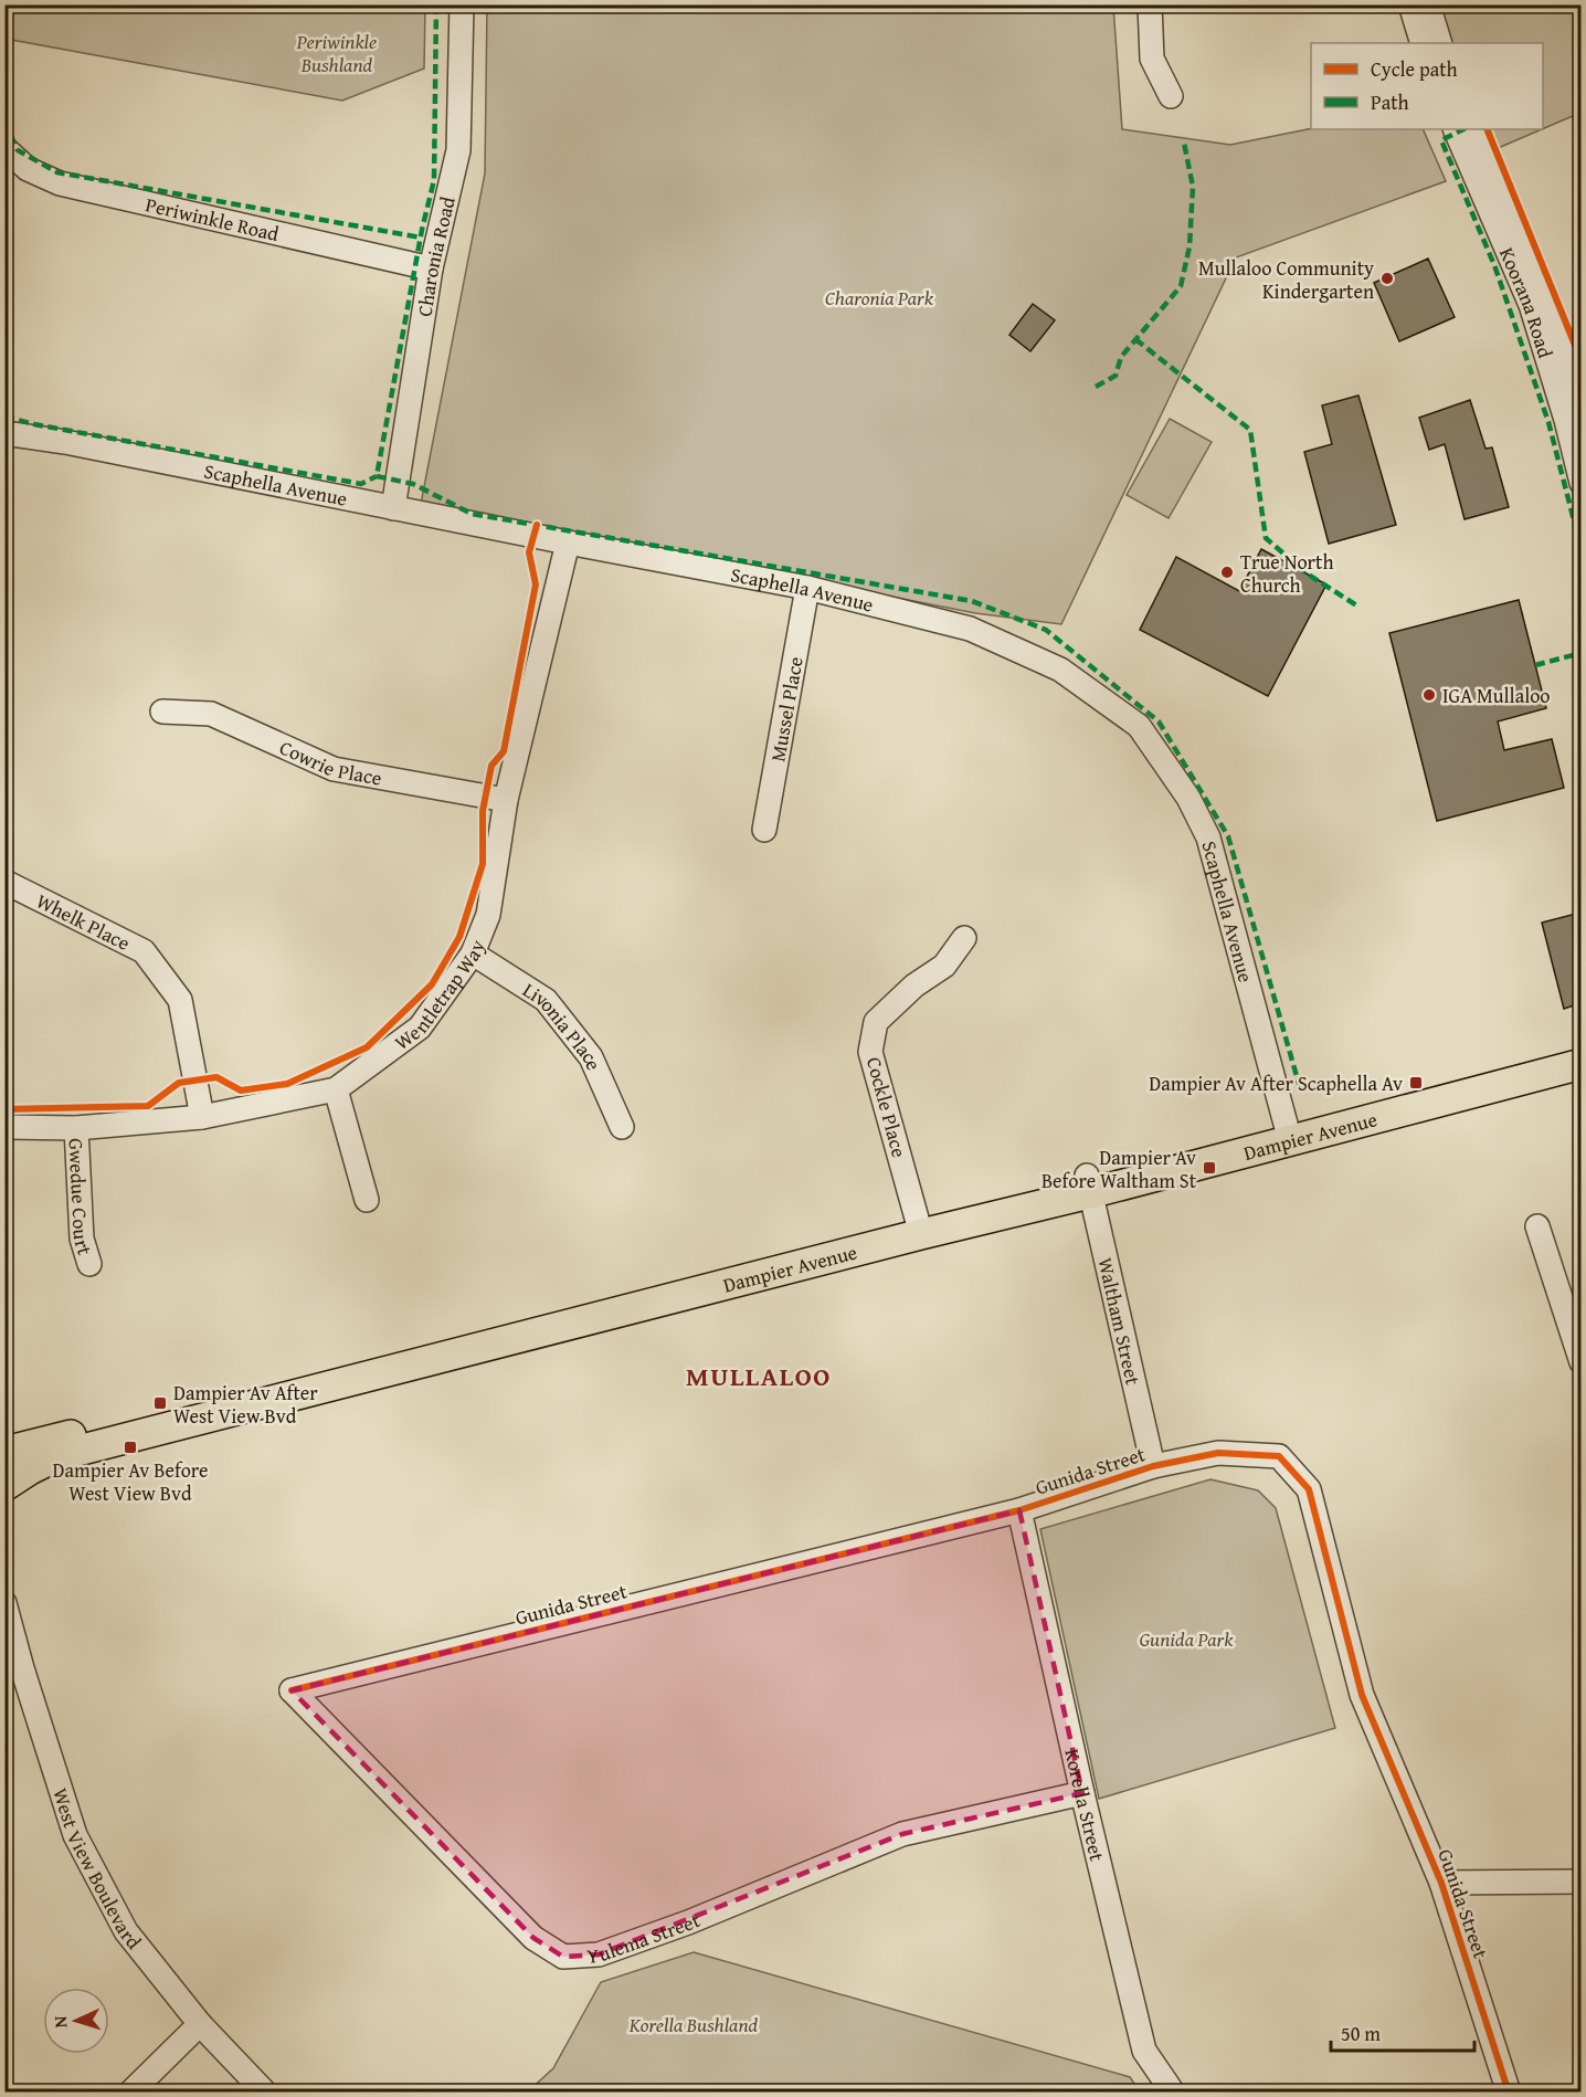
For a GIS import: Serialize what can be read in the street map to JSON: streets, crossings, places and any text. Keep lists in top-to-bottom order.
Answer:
{
  "streets": {
    "main road": ["Dampier Avenue"],
    "street": [
      "Periwinkle Road",
      "Charonia Road",
      "Koorana Road",
      "Scaphella Avenue",
      "Mussel Place",
      "Cowrie Place",
      "Whelk Place",
      "Wentletrap Way",
      "Livonia Place",
      "Cockle Place",
      "Gwedue Court",
      "Waltham Street",
      "Gunida Street",
      "Korella Street",
      "West View Boulevard",
      "Yulema Street"
    ]
  },
  "crossings": [
    ["Periwinkle Road", "Charonia Road"],
    ["Charonia Road", "Scaphella Avenue"],
    ["Scaphella Avenue", "Mussel Place"],
    ["Scaphella Avenue", "Wentletrap Way"],
    ["Scaphella Avenue", "Dampier Avenue"],
    ["Cowrie Place", "Wentletrap Way"],
    ["Whelk Place", "Wentletrap Way"],
    ["Wentletrap Way", "Livonia Place"],
    ["Wentletrap Way", "Gwedue Court"],
    ["Cockle Place", "Dampier Avenue"],
    ["Dampier Avenue", "Waltham Street"],
    ["Waltham Street", "Gunida Street"],
    ["Gunida Street", "Korella Street"],
    ["Gunida Street", "Yulema Street"],
    ["Korella Street", "Yulema Street"]
  ],
  "districts": ["MULLALOO"],
  "parks": [
    "Periwinkle Bushland",
    "Charonia Park",
    "Gunida Park",
    "Korella Bushland"
  ],
  "places": {
    "other": ["Mullaloo Community Kindergarten", "True North Church", "IGA Mullaloo"],
    "transit": [
      "Dampier Av After Scaphella Av",
      "Dampier Av Before Waltham St",
      "Dampier Av After West View Bvd",
      "Dampier Av Before West View Bvd"
    ]
  },
  "legend": ["Cycle path", "Path"],
  "scale_bar": "50 m",
  "north": "left"
}
